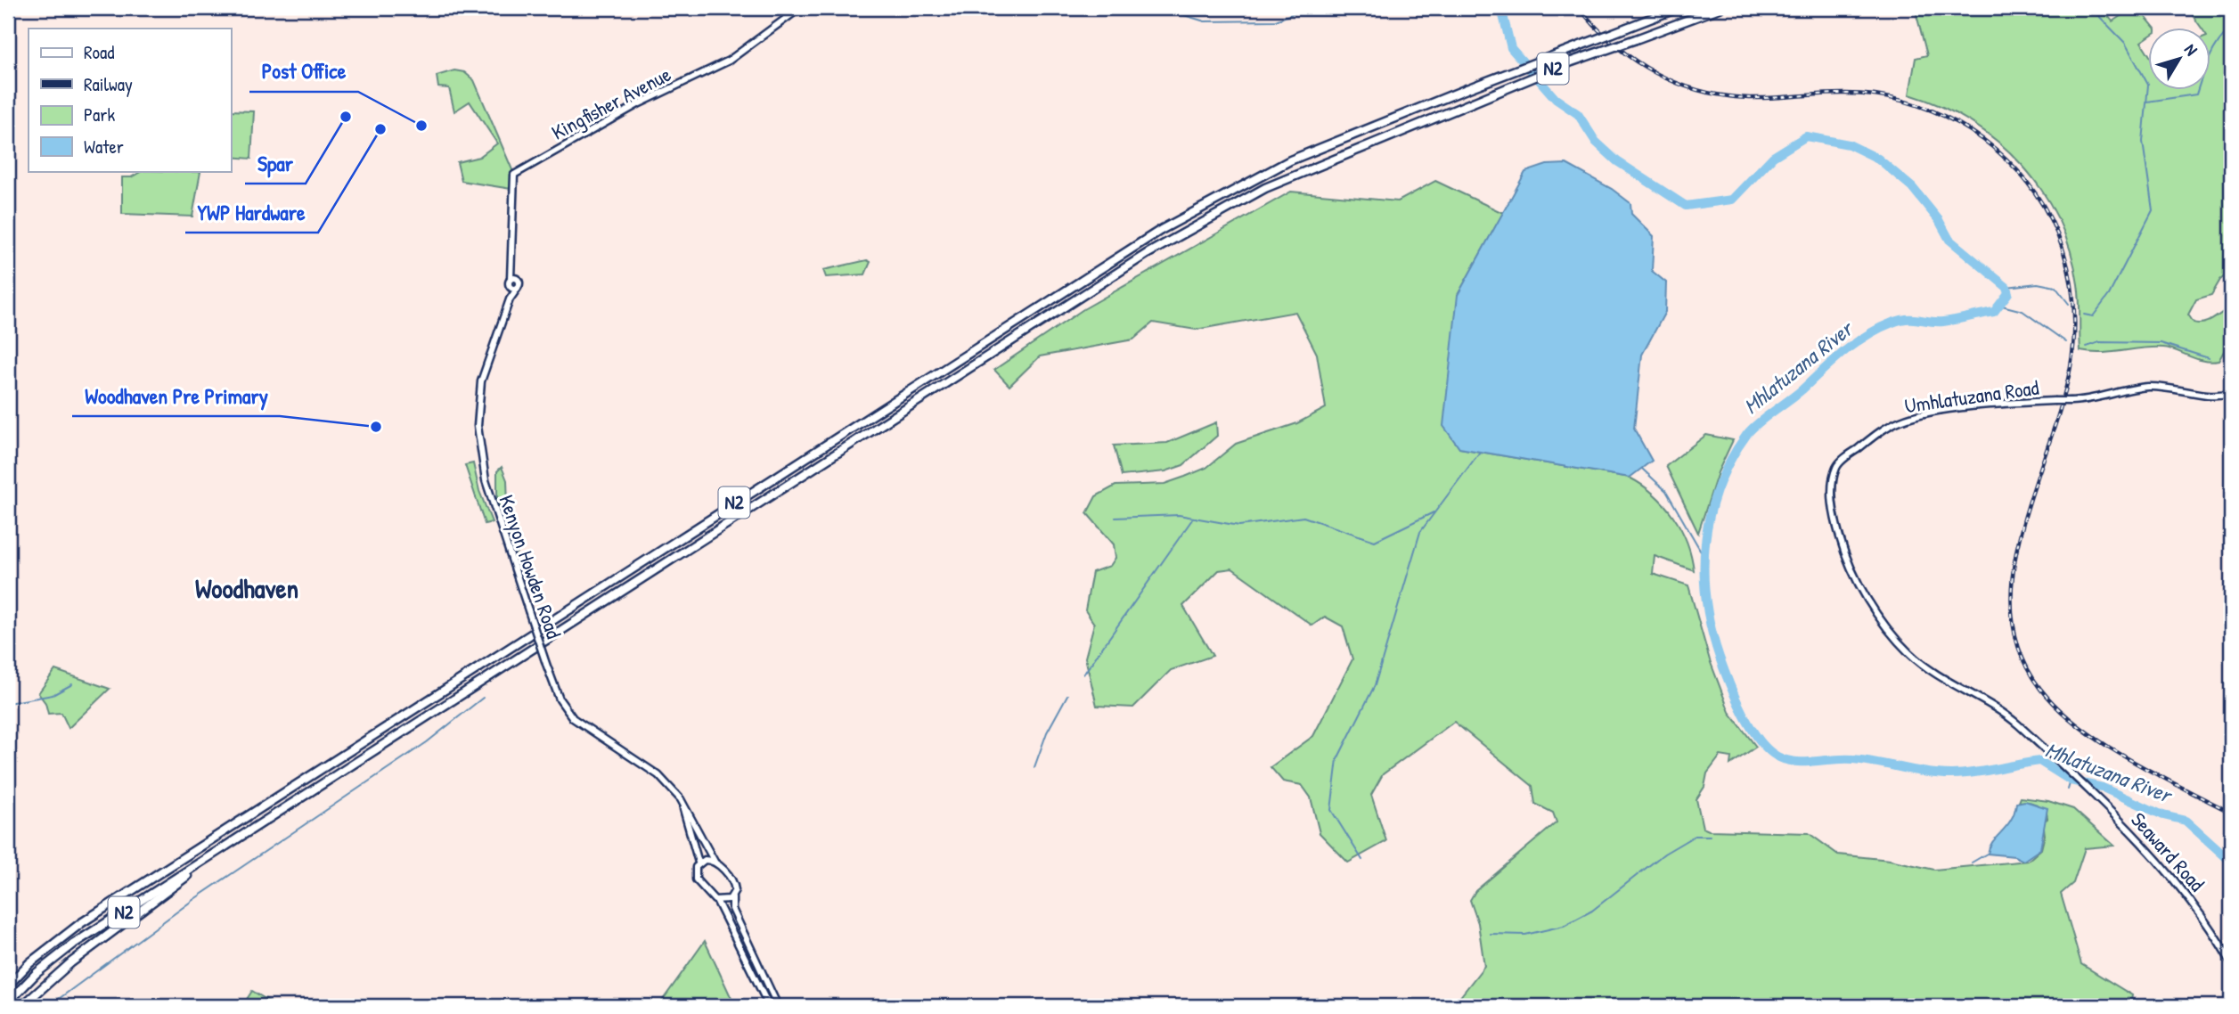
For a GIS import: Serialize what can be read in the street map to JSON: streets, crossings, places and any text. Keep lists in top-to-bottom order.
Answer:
{
  "streets": {
    "highway": ["N2"],
    "street": [
      "Kingfisher Avenue",
      "Umhlatuzana Road",
      "Kenyon Howden Road",
      "Seaward Road"
    ]
  },
  "crossings": [
    ["Kingfisher Avenue", "Kenyon Howden Road"],
    ["Umhlatuzana Road", "Seaward Road"]
  ],
  "districts": ["Woodhaven"],
  "water": ["Mhlatuzana River"],
  "places": [
    "Spar",
    "Post Office",
    "YWP Hardware",
    "Woodhaven Pre Primary"
  ],
  "legend": [
    "Road",
    "Railway",
    "Park",
    "Water"
  ],
  "north": "top right"
}
